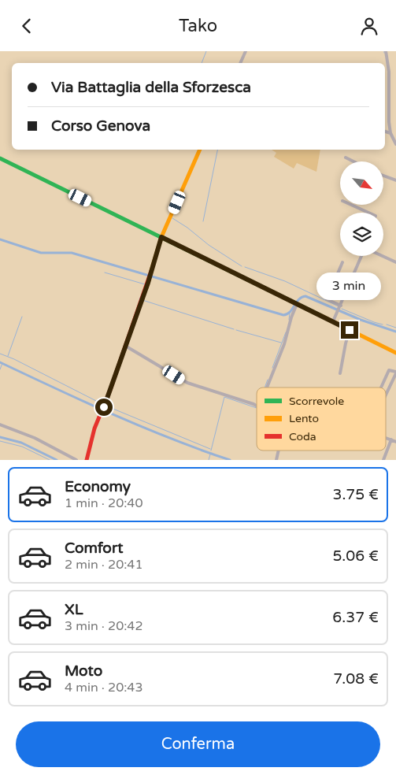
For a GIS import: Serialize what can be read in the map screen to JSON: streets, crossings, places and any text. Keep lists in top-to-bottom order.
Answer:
{
  "legend": ["Scorrevole", "Lento", "Coda"],
  "north": "bottom right",
  "page": {
    "header": "Tako",
    "banner": ["Via Battaglia della Sforzesca", "Corso Genova"],
    "bubble": "3 min",
    "list": [
      {
        "name": "Economy",
        "note": "1 min · 20:40",
        "value": "3.75 €"
      },
      {
        "name": "Comfort",
        "note": "2 min · 20:41",
        "value": "5.06 €"
      },
      {
        "name": "XL",
        "note": "3 min · 20:42",
        "value": "6.37 €"
      },
      {
        "name": "Moto",
        "note": "4 min · 20:43",
        "value": "7.08 €"
      }
    ],
    "buttons": "Conferma"
  }
}
